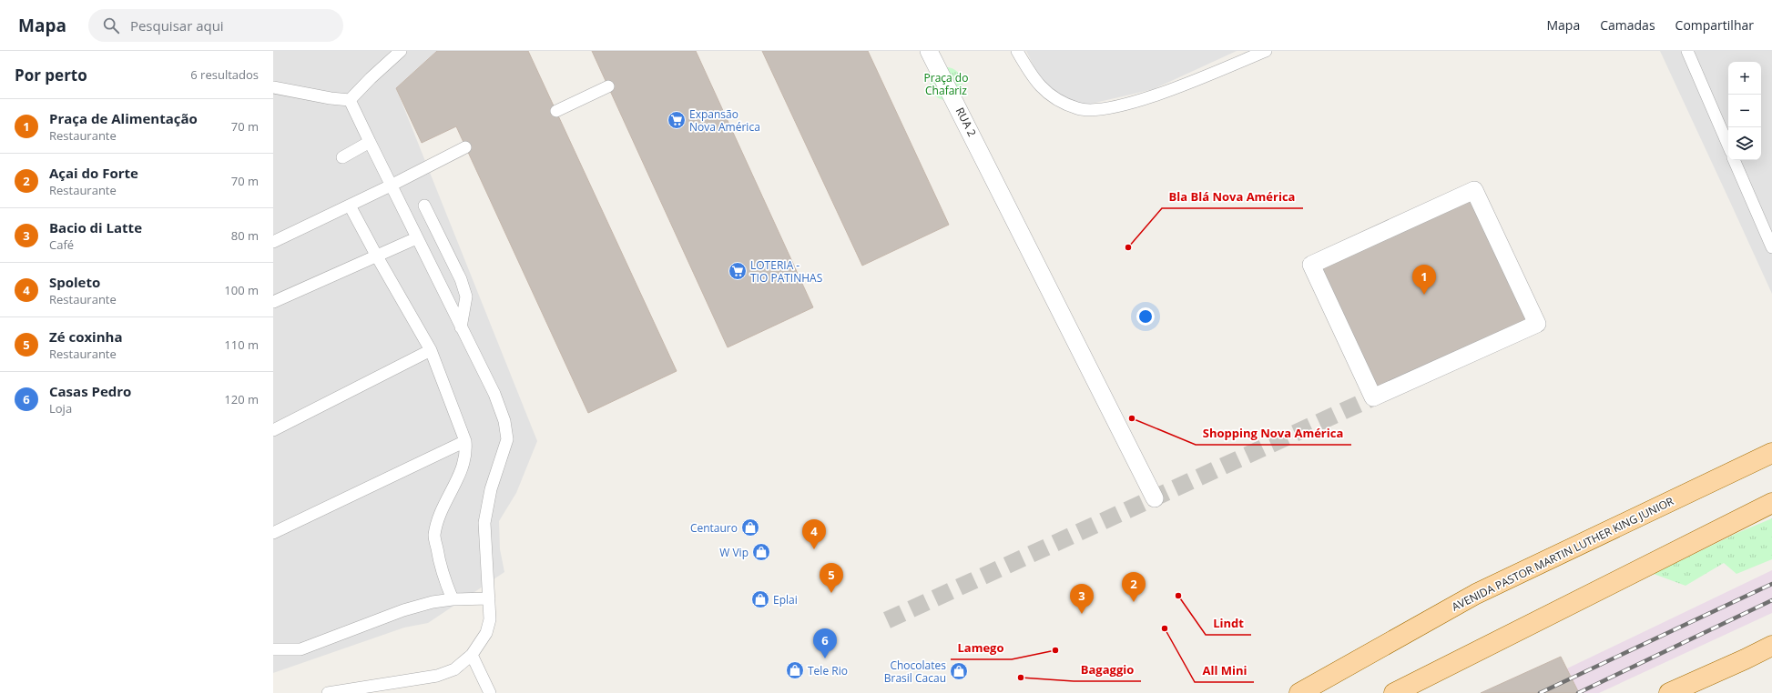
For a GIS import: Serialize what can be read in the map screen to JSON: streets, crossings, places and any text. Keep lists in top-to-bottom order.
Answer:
{
  "streets": {
    "main road": ["AVENIDA PASTOR MARTIN LUTHER KING JUNIOR"],
    "street": ["RUA 2"]
  },
  "parks": ["Praça do Chafariz"],
  "places": {
    "supermarket": ["Expansão Nova América", "LOTERIA - TIO PATINHAS"],
    "other": [
      "Bla Blá Nova América",
      "Shopping Nova América",
      "Lindt",
      "All Mini",
      "Lamego",
      "Bagaggio"
    ],
    "shop": [
      "Centauro",
      "W Vip",
      "Eplai",
      "Tele Rio",
      "Chocolates Brasil Cacau"
    ]
  },
  "page": {
    "header": "Mapa",
    "search": "Pesquisar aqui",
    "nav": ["Mapa", "Camadas", "Compartilhar"],
    "heading": ["Por perto", "6 resultados"],
    "map_buttons": ["+", "−"],
    "list": [
      {
        "mark": "1",
        "name": "Praça de Alimentação",
        "note": "Restaurante",
        "value": "70 m"
      },
      {
        "mark": "2",
        "name": "Açai do Forte",
        "note": "Restaurante",
        "value": "70 m"
      },
      {
        "mark": "3",
        "name": "Bacio di Latte",
        "note": "Café",
        "value": "80 m"
      },
      {
        "mark": "4",
        "name": "Spoleto",
        "note": "Restaurante",
        "value": "100 m"
      },
      {
        "mark": "5",
        "name": "Zé coxinha",
        "note": "Restaurante",
        "value": "110 m"
      },
      {
        "mark": "6",
        "name": "Casas Pedro",
        "note": "Loja",
        "value": "120 m"
      }
    ],
    "pins": [
      "1",
      "4",
      "5",
      "2",
      "3",
      "6"
    ]
  }
}
